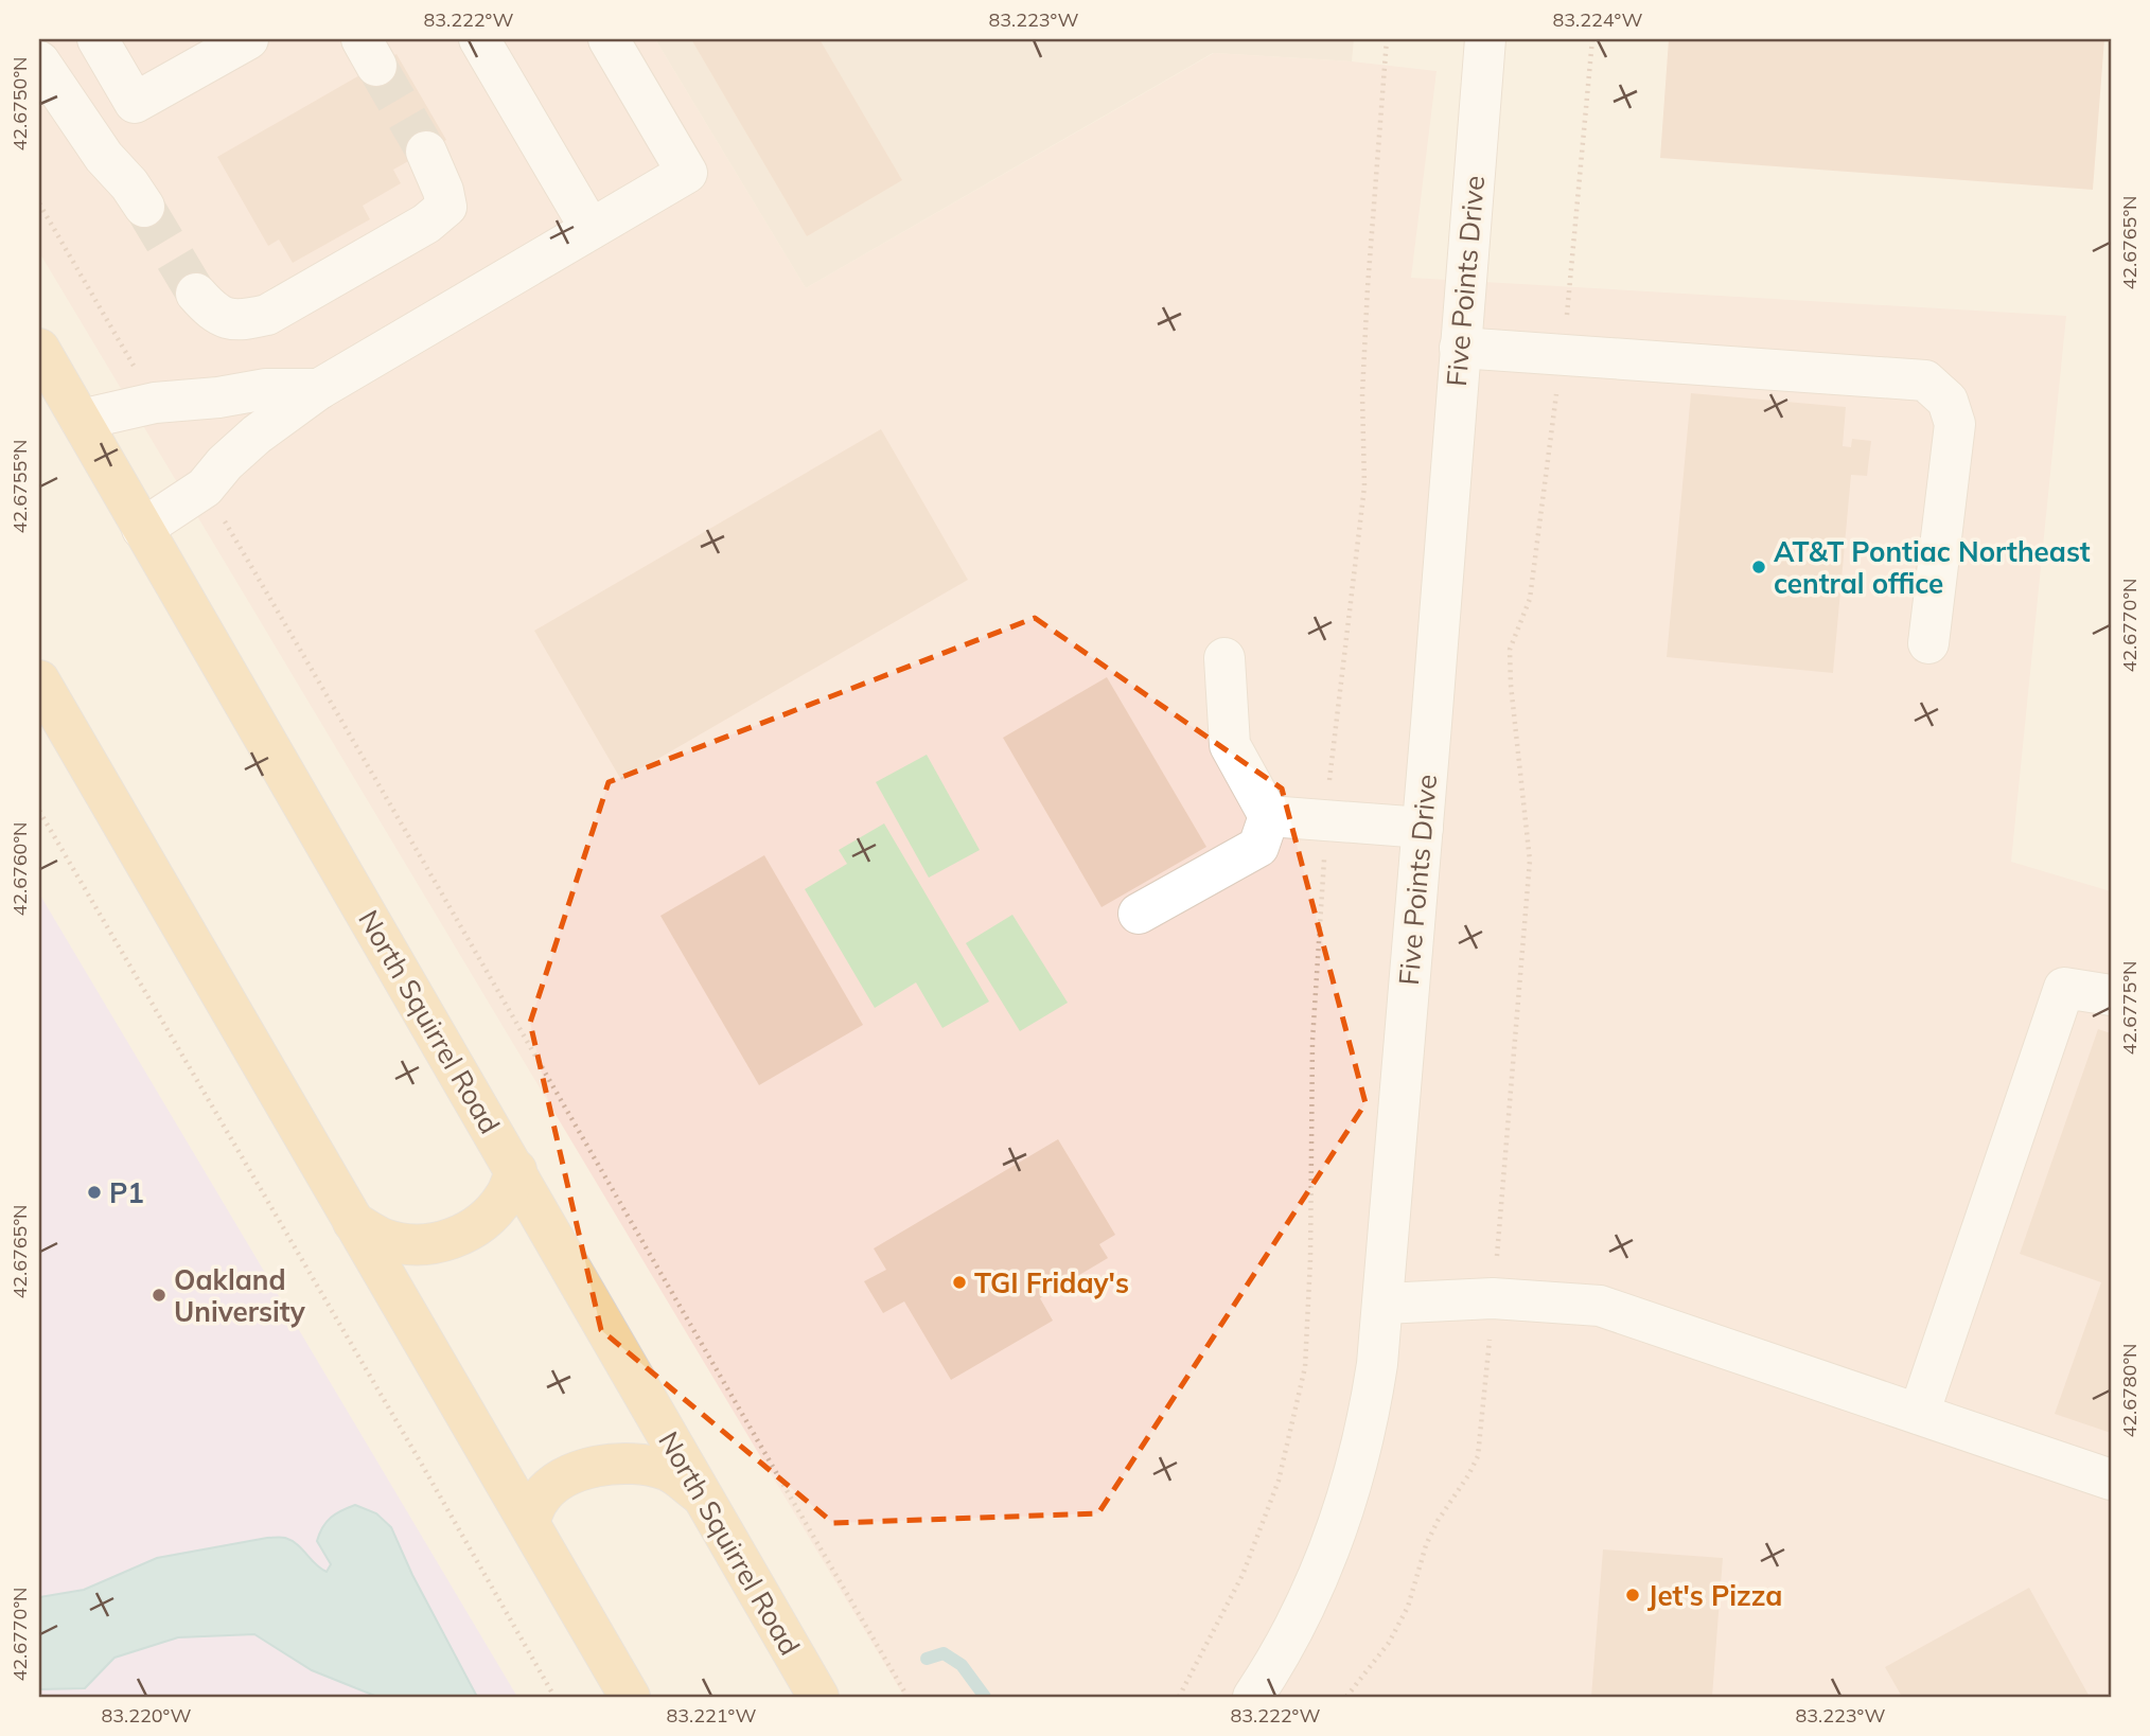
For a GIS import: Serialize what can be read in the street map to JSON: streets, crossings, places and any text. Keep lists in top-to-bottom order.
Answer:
{
  "streets": {
    "main road": ["North Squirrel Road"],
    "street": ["Five Points Drive"]
  },
  "places": [
    "AT&T Pontiac Northeast central office",
    "P1",
    "TGI Friday's",
    "Oakland University",
    "Jet's Pizza"
  ],
  "coordinates": [
    "83.222°W",
    "83.223°W",
    "83.224°W",
    "42.6750°N",
    "42.6765°N",
    "42.6755°N",
    "42.6770°N",
    "42.6760°N",
    "42.6775°N",
    "42.6780°N",
    "83.220°W",
    "83.221°W"
  ]
}
